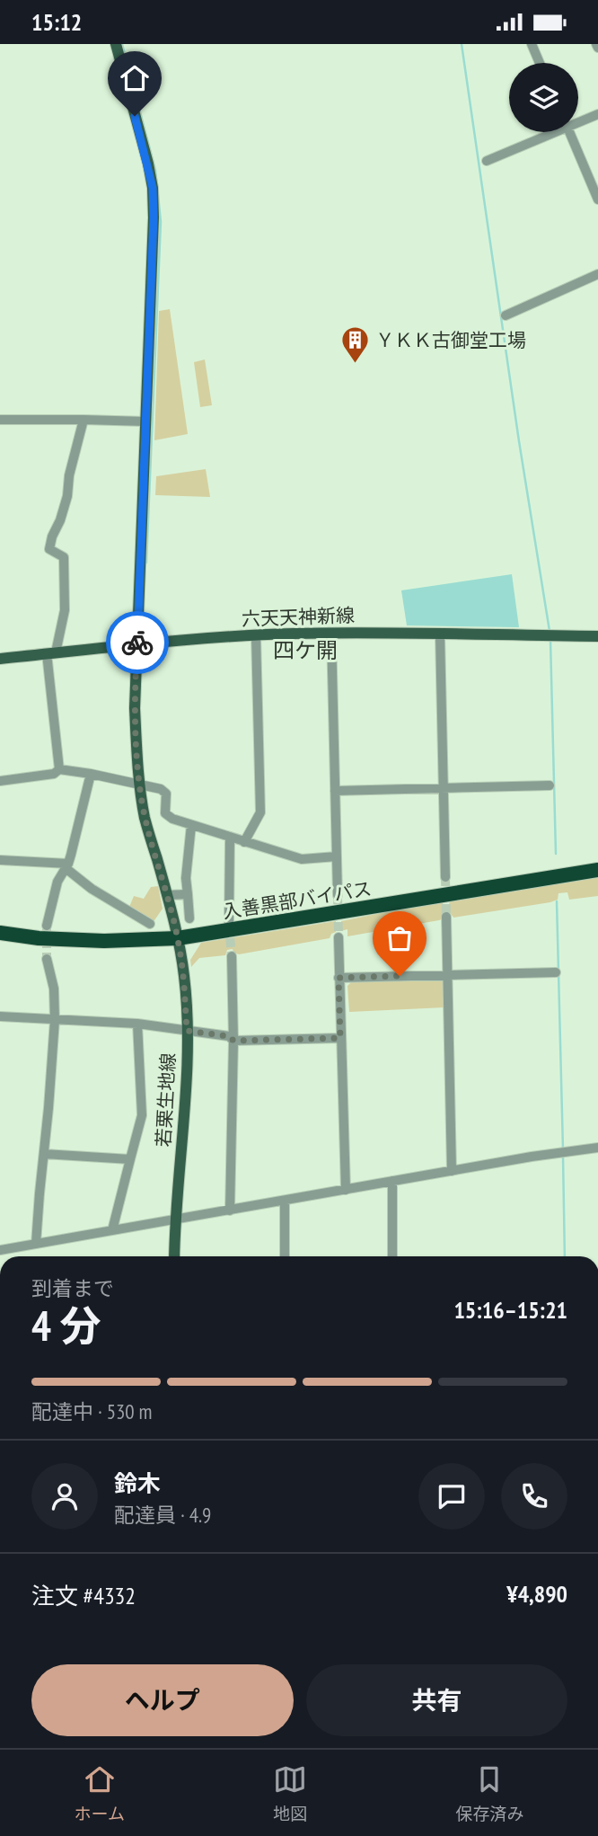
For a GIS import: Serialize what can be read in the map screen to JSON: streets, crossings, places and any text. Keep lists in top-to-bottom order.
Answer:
{
  "streets": {
    "highway": ["入善黒部バイパス"],
    "main road": ["六天天神新線", "若栗生地線"]
  },
  "crossings": [
    ["六天天神新線", "若栗生地線"],
    ["入善黒部バイパス", "若栗生地線"]
  ],
  "districts": ["四ケ開"],
  "places": {
    "building": ["ＹＫＫ古御堂工場"]
  },
  "page": {
    "status": "15:12",
    "heading": ["4 分", "到着まで", "15:16–15:21"],
    "panel": [
      "鈴木",
      "配達員 · 4.9",
      "注文 #4332",
      "¥4,890"
    ],
    "bar": "配達中 · 530 m",
    "buttons": ["ヘルプ", "共有"],
    "tabs": ["ホーム", "地図", "保存済み"]
  }
}
